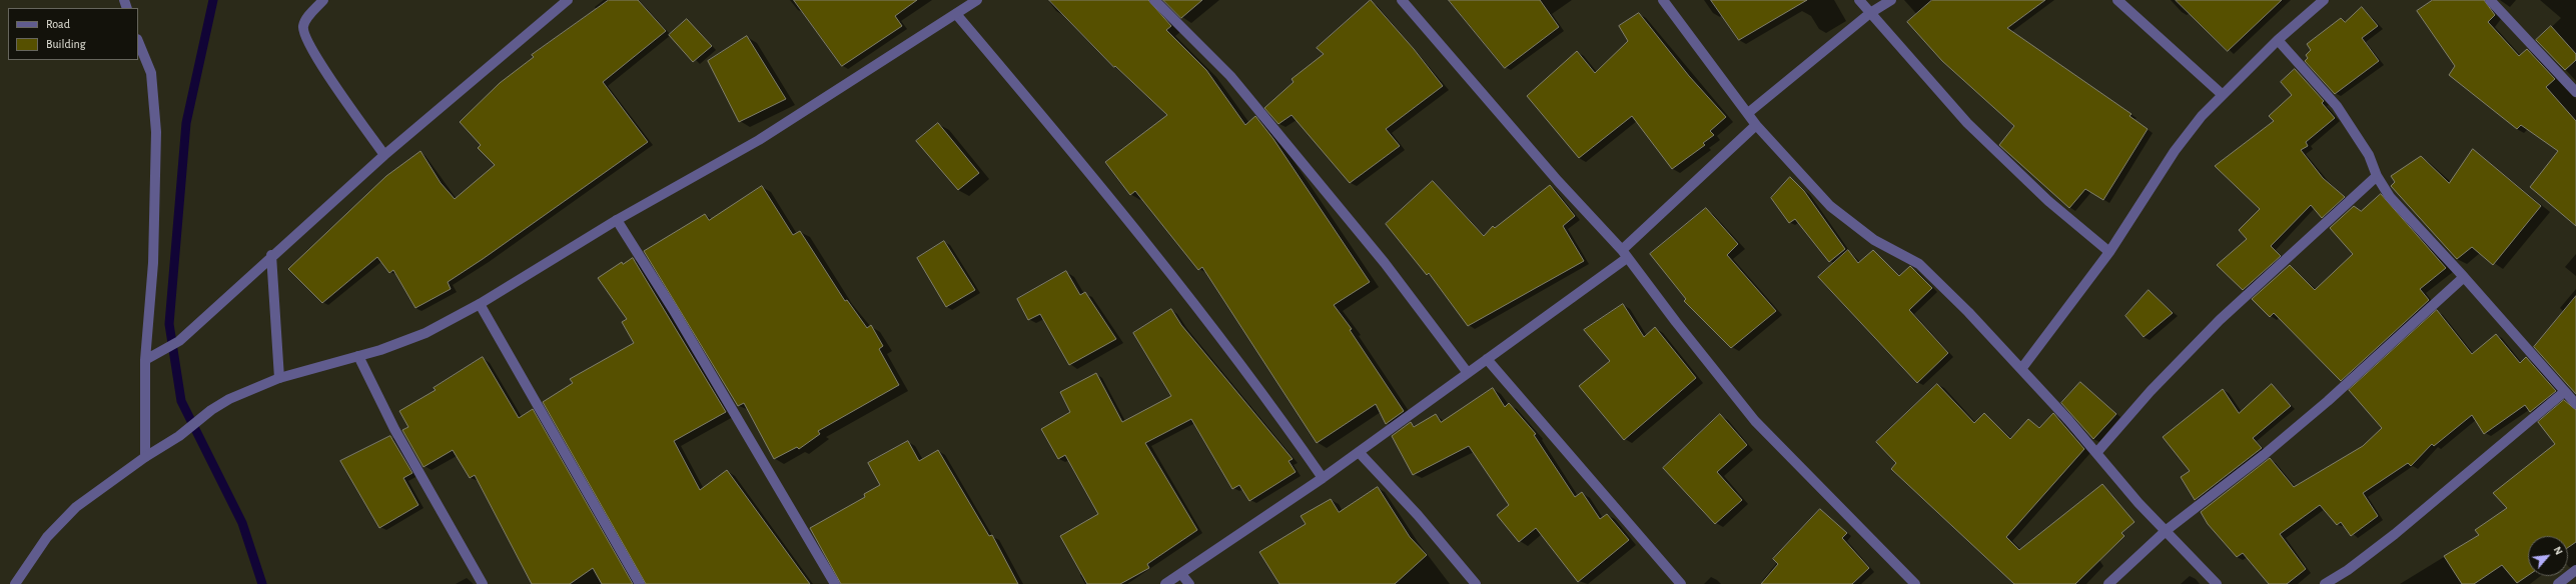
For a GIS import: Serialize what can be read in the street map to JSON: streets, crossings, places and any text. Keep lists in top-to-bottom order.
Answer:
{
  "legend": ["Road", "Building"],
  "north": "top right"
}
